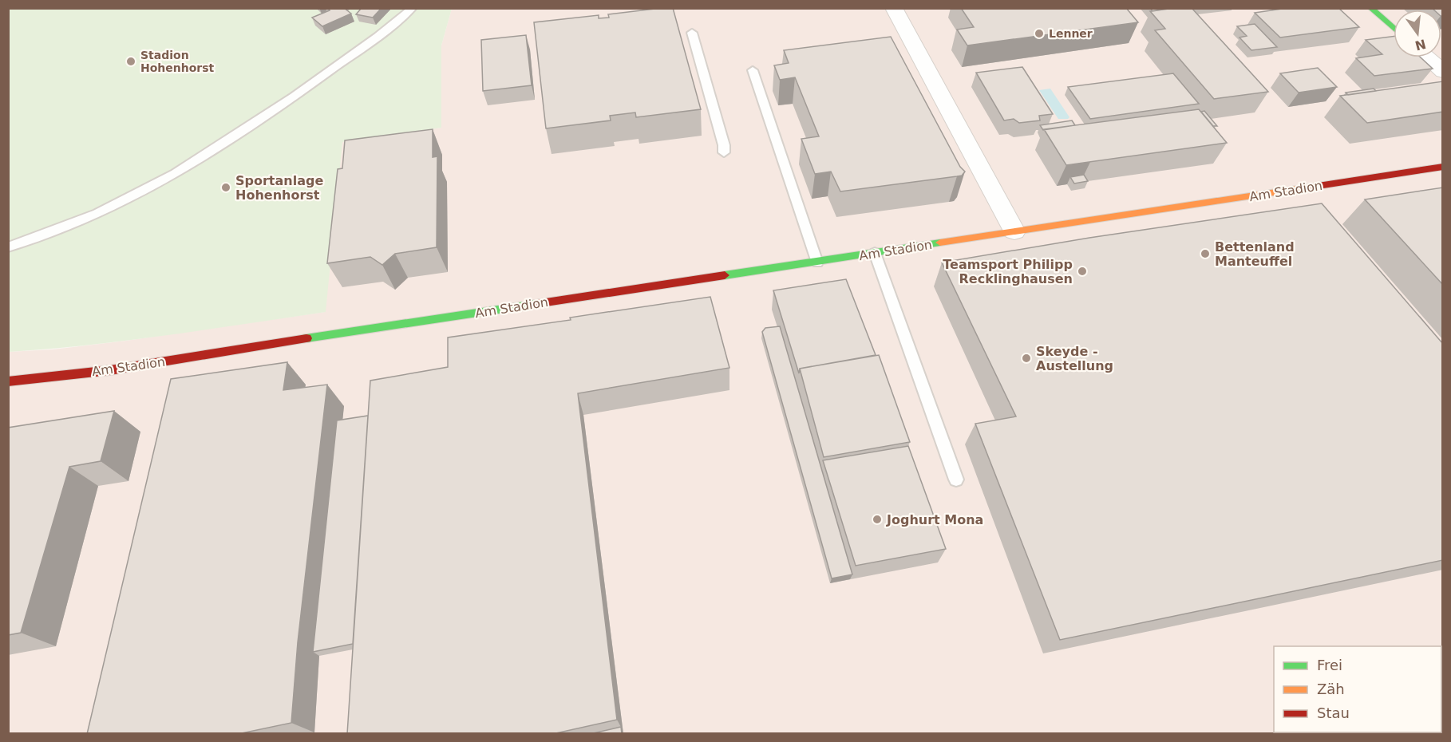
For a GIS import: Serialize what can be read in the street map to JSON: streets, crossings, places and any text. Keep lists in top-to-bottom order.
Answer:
{
  "streets": {
    "street": ["Am Stadion"]
  },
  "places": [
    "Lenner",
    "Stadion Hohenhorst",
    "Sportanlage Hohenhorst",
    "Bettenland Manteuffel",
    "Teamsport Philipp Recklinghausen",
    "Skeyde - Austellung",
    "Joghurt Mona"
  ],
  "legend": ["Frei", "Zäh", "Stau"],
  "north": "bottom"
}
